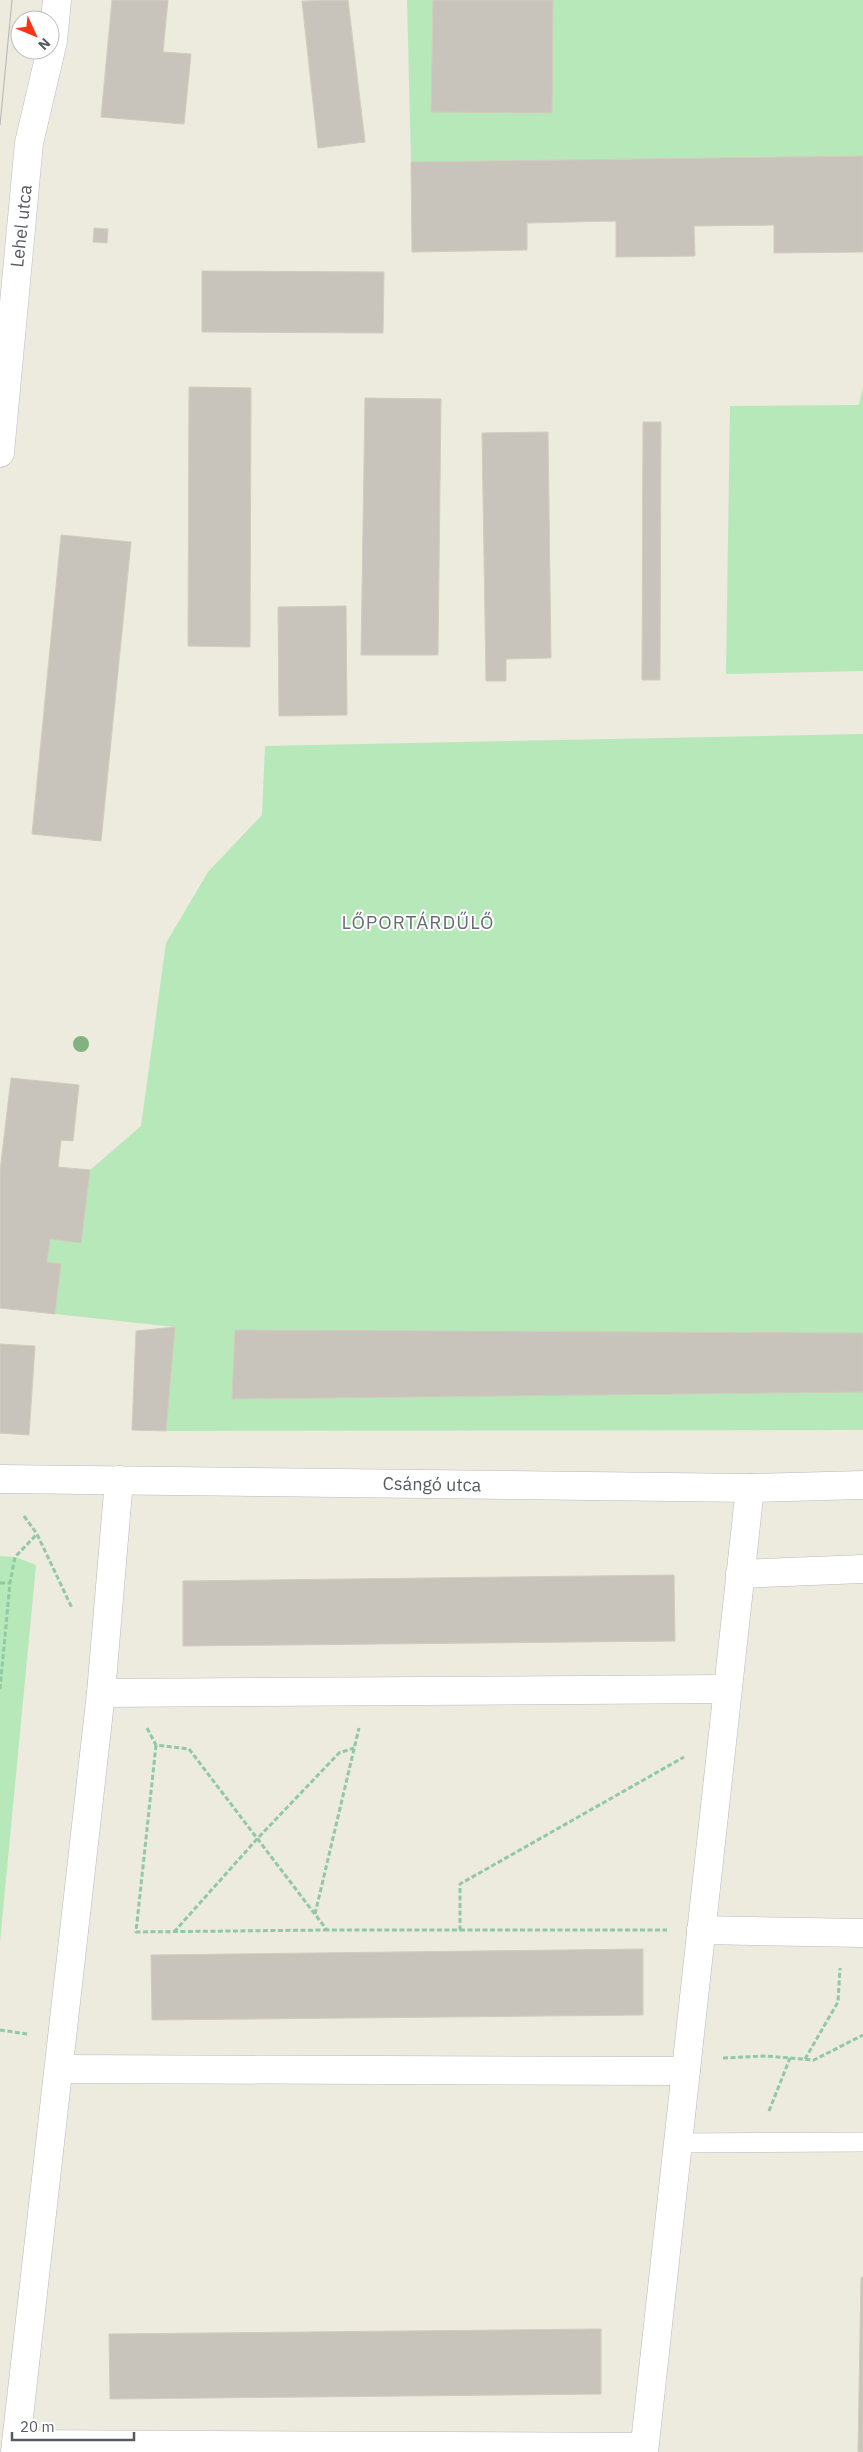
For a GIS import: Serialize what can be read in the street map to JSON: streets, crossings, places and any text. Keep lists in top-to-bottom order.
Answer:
{
  "streets": {
    "street": ["Lehel utca", "Csángó utca"]
  },
  "districts": ["LŐPORTÁRDŰLŐ"],
  "scale_bar": "20 m",
  "north": "bottom right"
}
